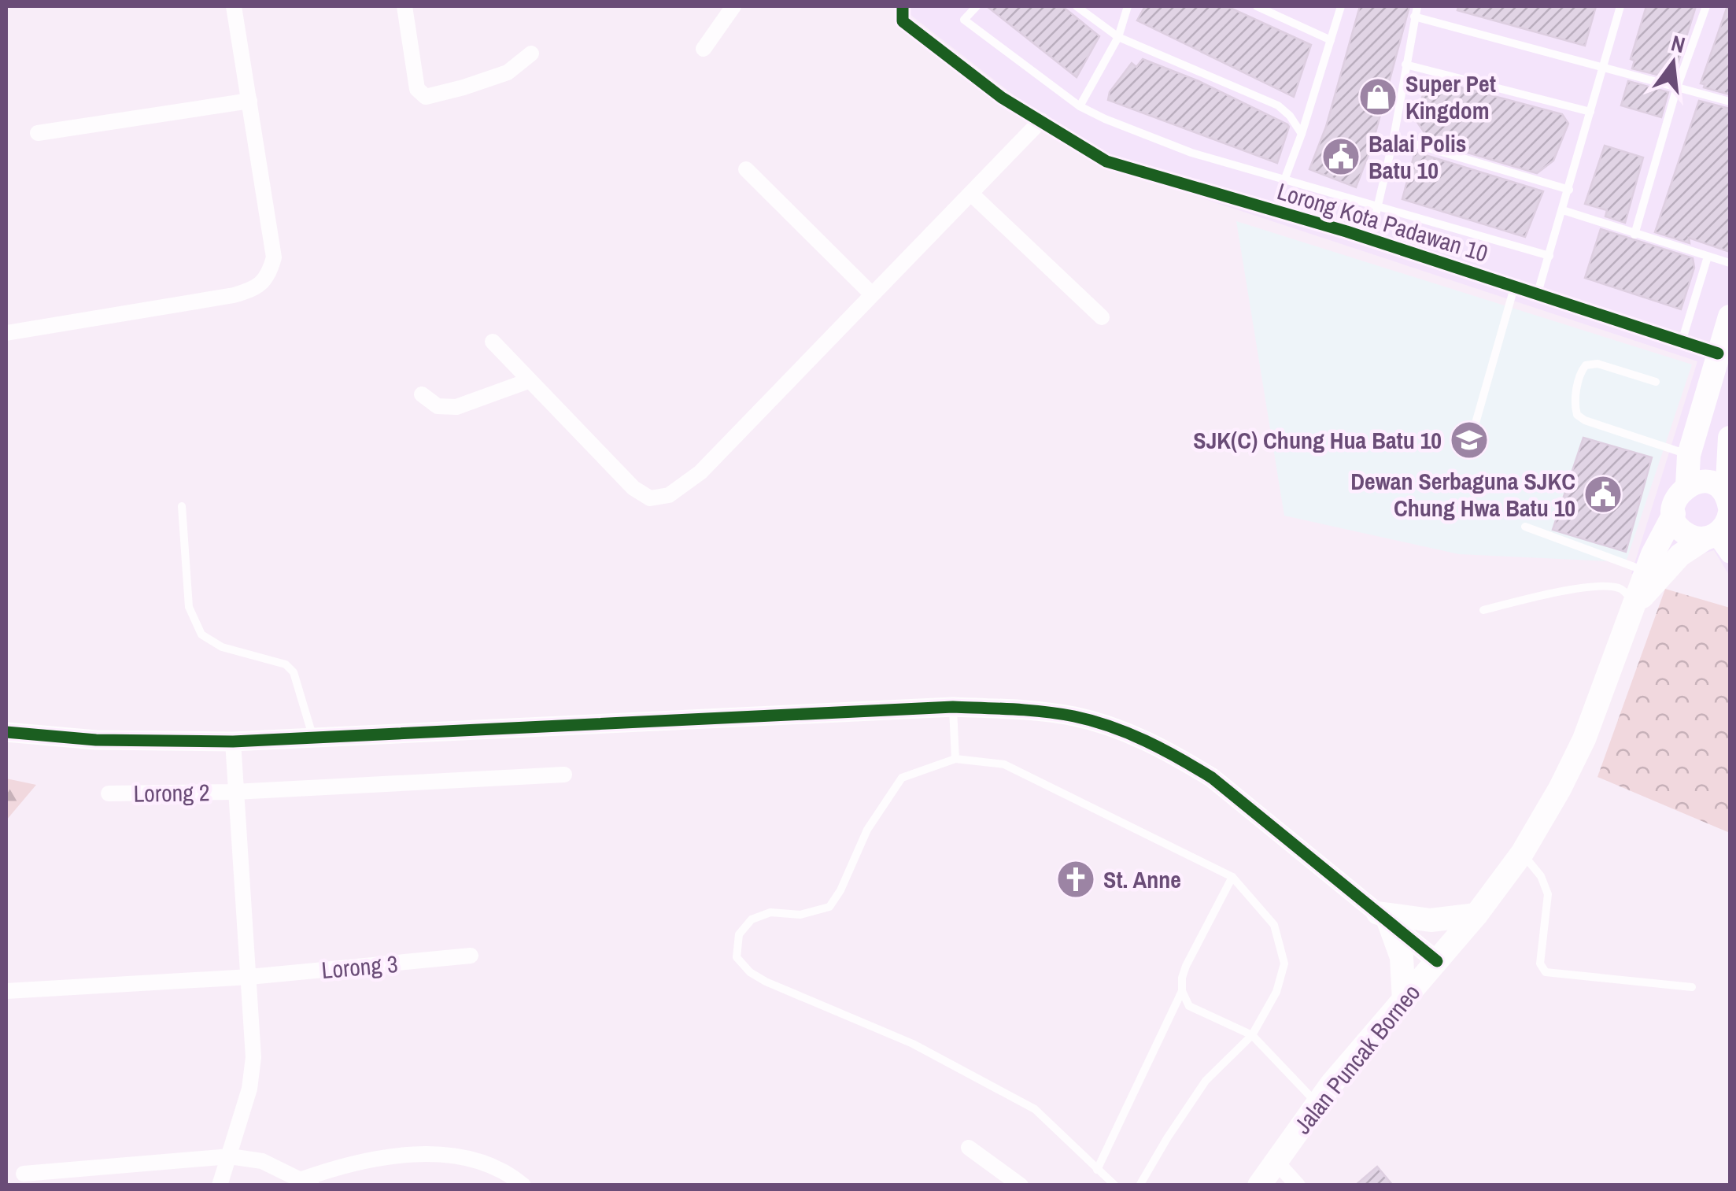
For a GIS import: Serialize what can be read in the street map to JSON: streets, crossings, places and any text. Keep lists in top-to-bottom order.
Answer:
{
  "streets": {
    "main road": ["Jalan Puncak Borneo"],
    "street": ["Lorong Kota Padawan 10", "Lorong 2", "Lorong 3"]
  },
  "places": {
    "shop": ["Super Pet Kingdom"],
    "public building": ["Balai Polis Batu 10", "Dewan Serbaguna SJKC Chung Hwa Batu 10"],
    "school or university": ["SJK(C) Chung Hua Batu 10"],
    "church": ["St. Anne"]
  },
  "north": "top"
}
